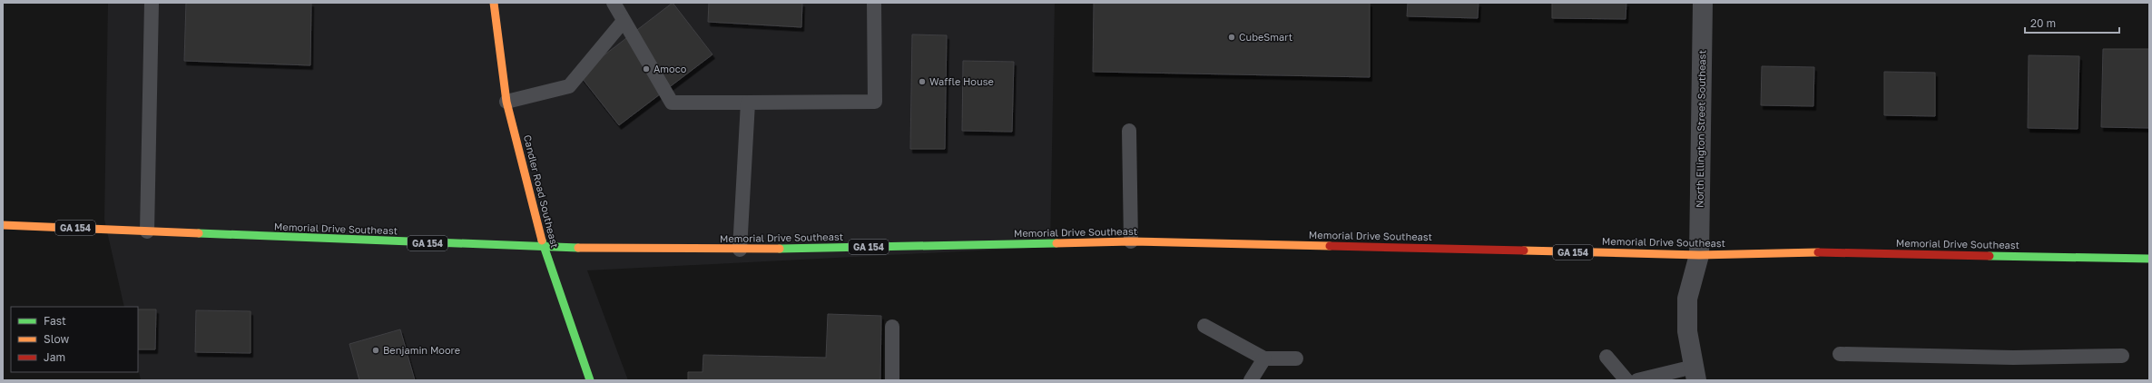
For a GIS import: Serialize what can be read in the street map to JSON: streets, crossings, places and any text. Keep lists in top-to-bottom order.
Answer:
{
  "streets": {
    "main road": ["Candler Road Southeast", "GA 154", "Memorial Drive Southeast"],
    "street": ["North Ellington Street Southeast"]
  },
  "crossings": [
    ["North Ellington Street Southeast", "Memorial Drive Southeast"],
    ["Candler Road Southeast", "Memorial Drive Southeast"]
  ],
  "places": [
    "CubeSmart",
    "Amoco",
    "Waffle House",
    "Benjamin Moore"
  ],
  "legend": ["Fast", "Slow", "Jam"],
  "scale_bar": "20 m"
}
